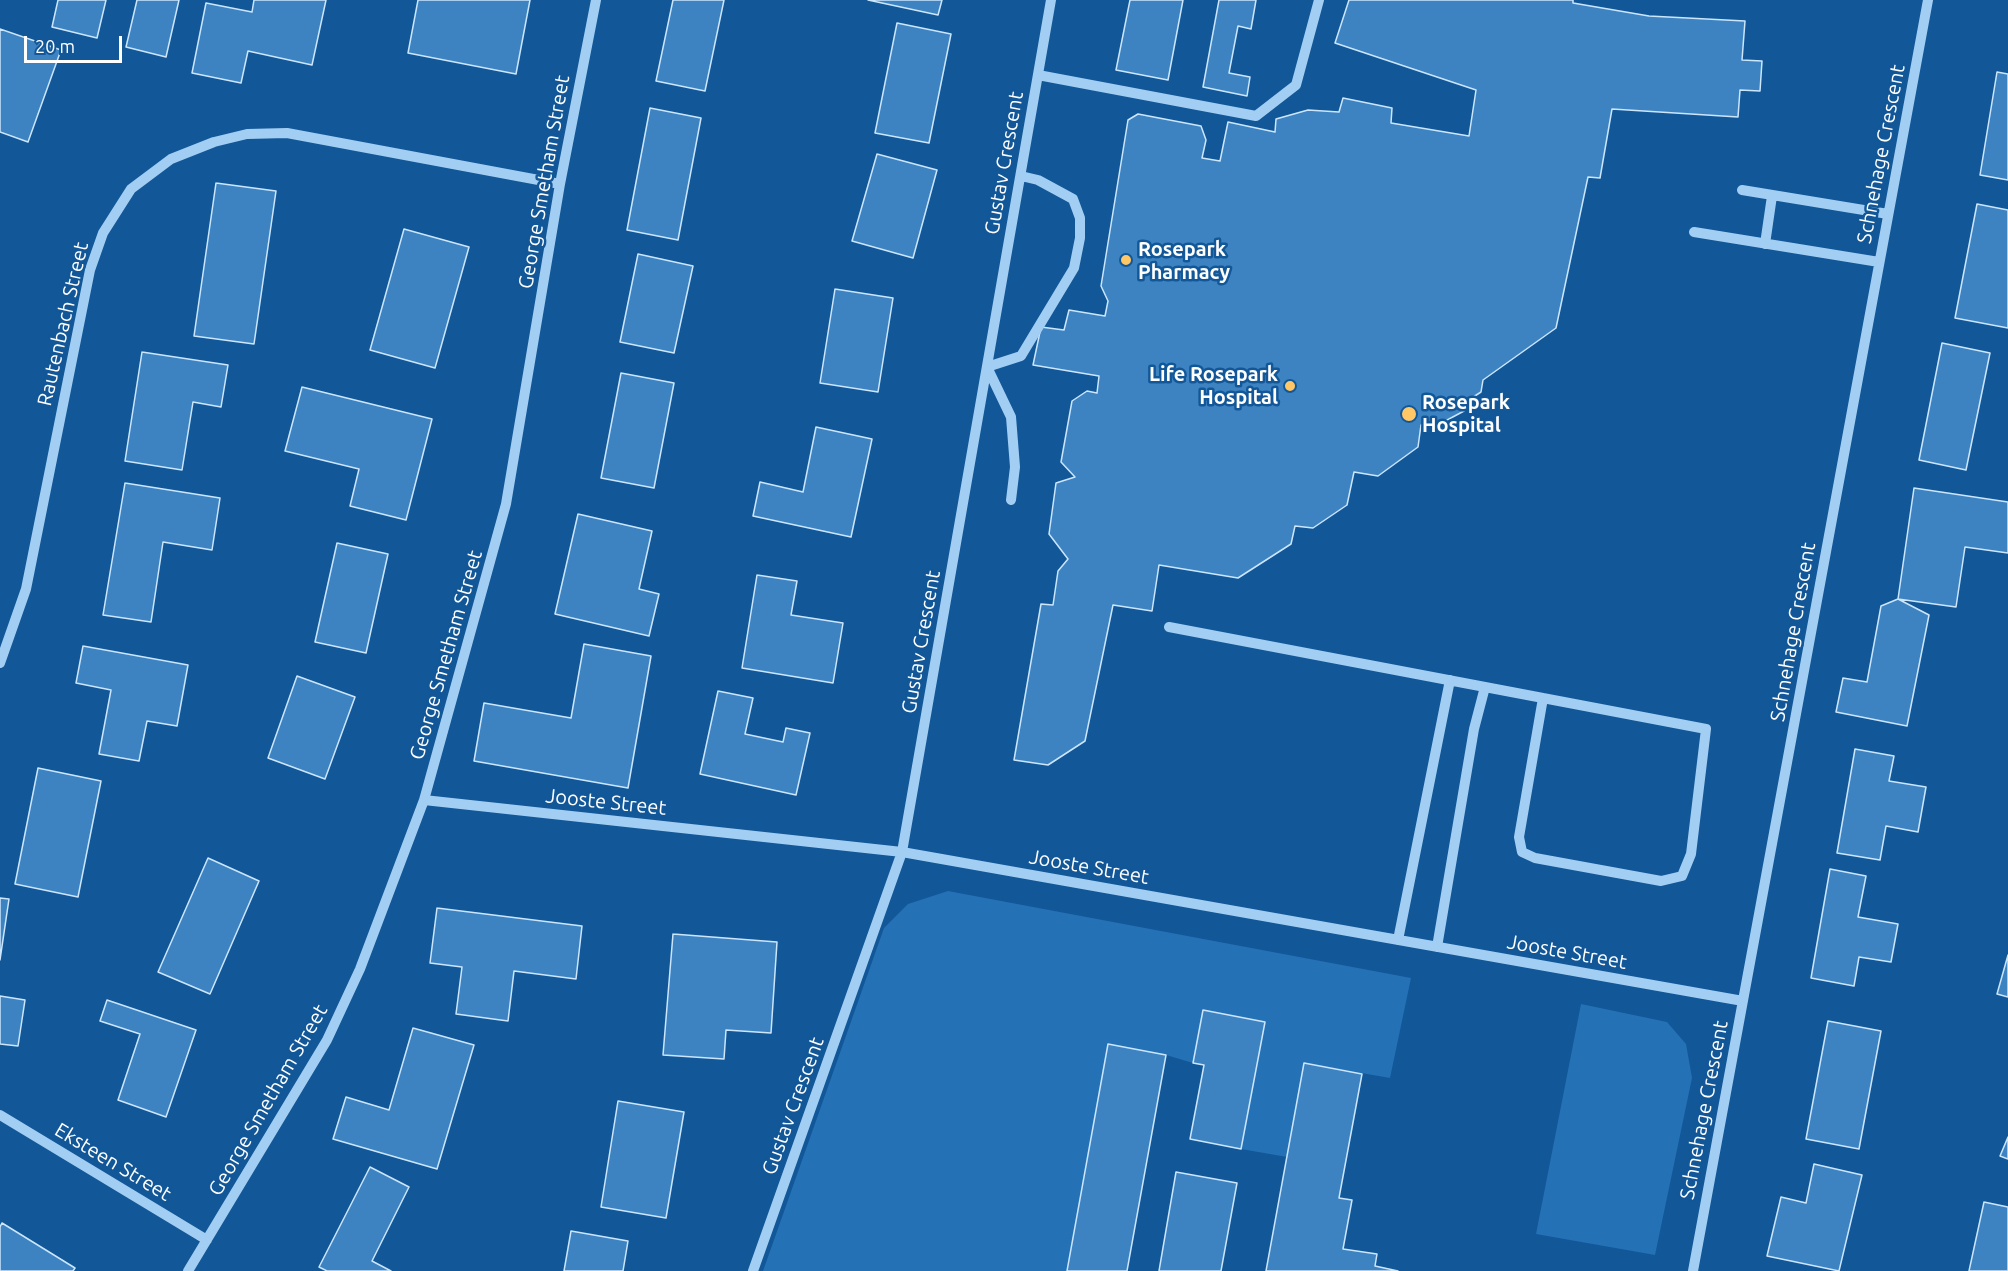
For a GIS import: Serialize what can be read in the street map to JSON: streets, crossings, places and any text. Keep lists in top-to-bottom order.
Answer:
{
  "streets": {
    "street": [
      "Schnehage Crescent",
      "Gustav Crescent",
      "George Smetham Street",
      "Rautenbach Street",
      "Jooste Street",
      "Eksteen Street"
    ]
  },
  "crossings": [
    ["Schnehage Crescent", "Jooste Street"],
    ["Gustav Crescent", "Jooste Street"],
    ["George Smetham Street", "Rautenbach Street"],
    ["George Smetham Street", "Jooste Street"],
    ["George Smetham Street", "Eksteen Street"]
  ],
  "places": ["Rosepark Pharmacy", "Life Rosepark Hospital", "Rosepark Hospital"],
  "scale_bar": "20 m"
}
